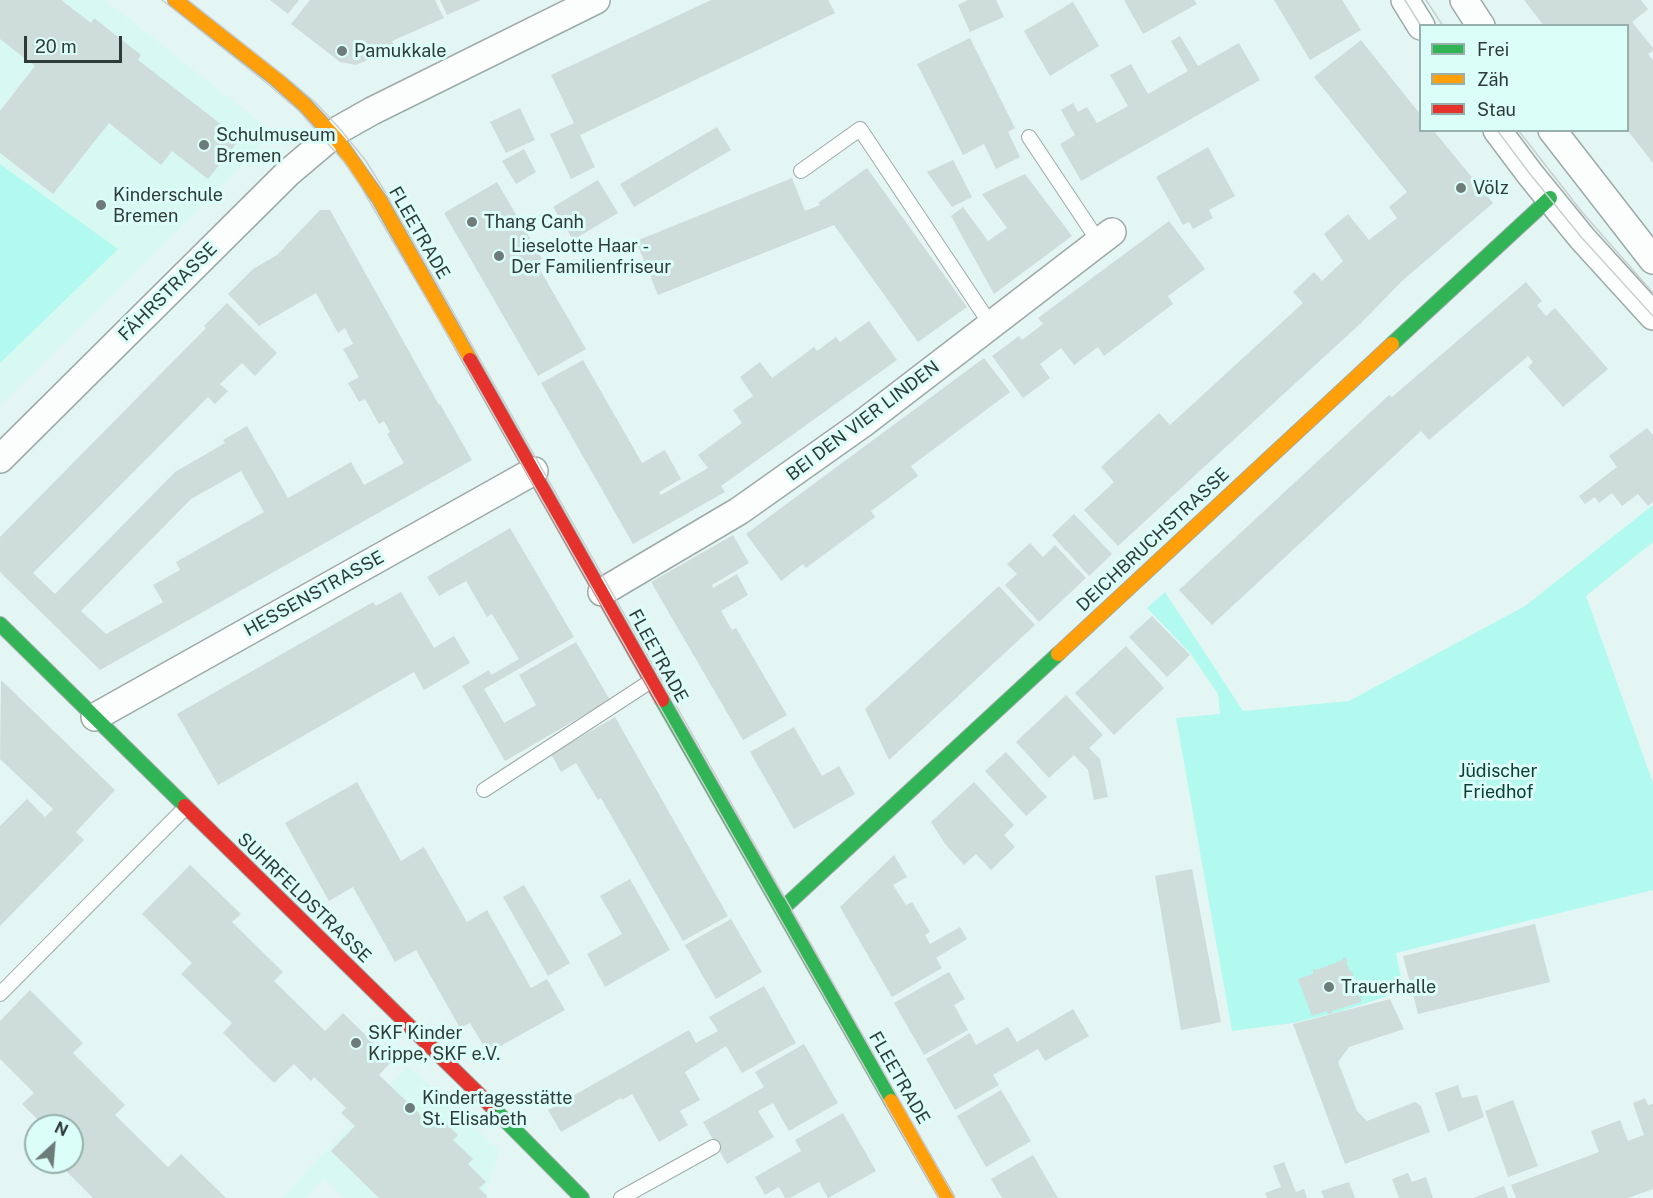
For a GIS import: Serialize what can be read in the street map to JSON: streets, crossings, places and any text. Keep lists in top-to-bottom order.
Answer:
{
  "streets": {
    "street": [
      "FLEETRADE",
      "FÄHRSTRASSE",
      "BEI DEN VIER LINDEN",
      "DEICHBRUCHSTRASSE",
      "HESSENSTRASSE",
      "SUHRFELDSTRASSE"
    ]
  },
  "crossings": [
    ["FLEETRADE", "FÄHRSTRASSE"],
    ["FLEETRADE", "BEI DEN VIER LINDEN"],
    ["FLEETRADE", "DEICHBRUCHSTRASSE"],
    ["FLEETRADE", "HESSENSTRASSE"],
    ["HESSENSTRASSE", "SUHRFELDSTRASSE"]
  ],
  "parks": ["Jüdischer Friedhof"],
  "places": [
    "Pamukkale",
    "Schulmuseum Bremen",
    "Völz",
    "Kinderschule Bremen",
    "Thang Canh",
    "Lieselotte Haar - Der Familienfriseur",
    "Trauerhalle",
    "SKF Kinder Krippe, SKF e.V.",
    "Kindertagesstätte St. Elisabeth"
  ],
  "legend": ["Frei", "Zäh", "Stau"],
  "scale_bar": "20 m",
  "north": "top right"
}
